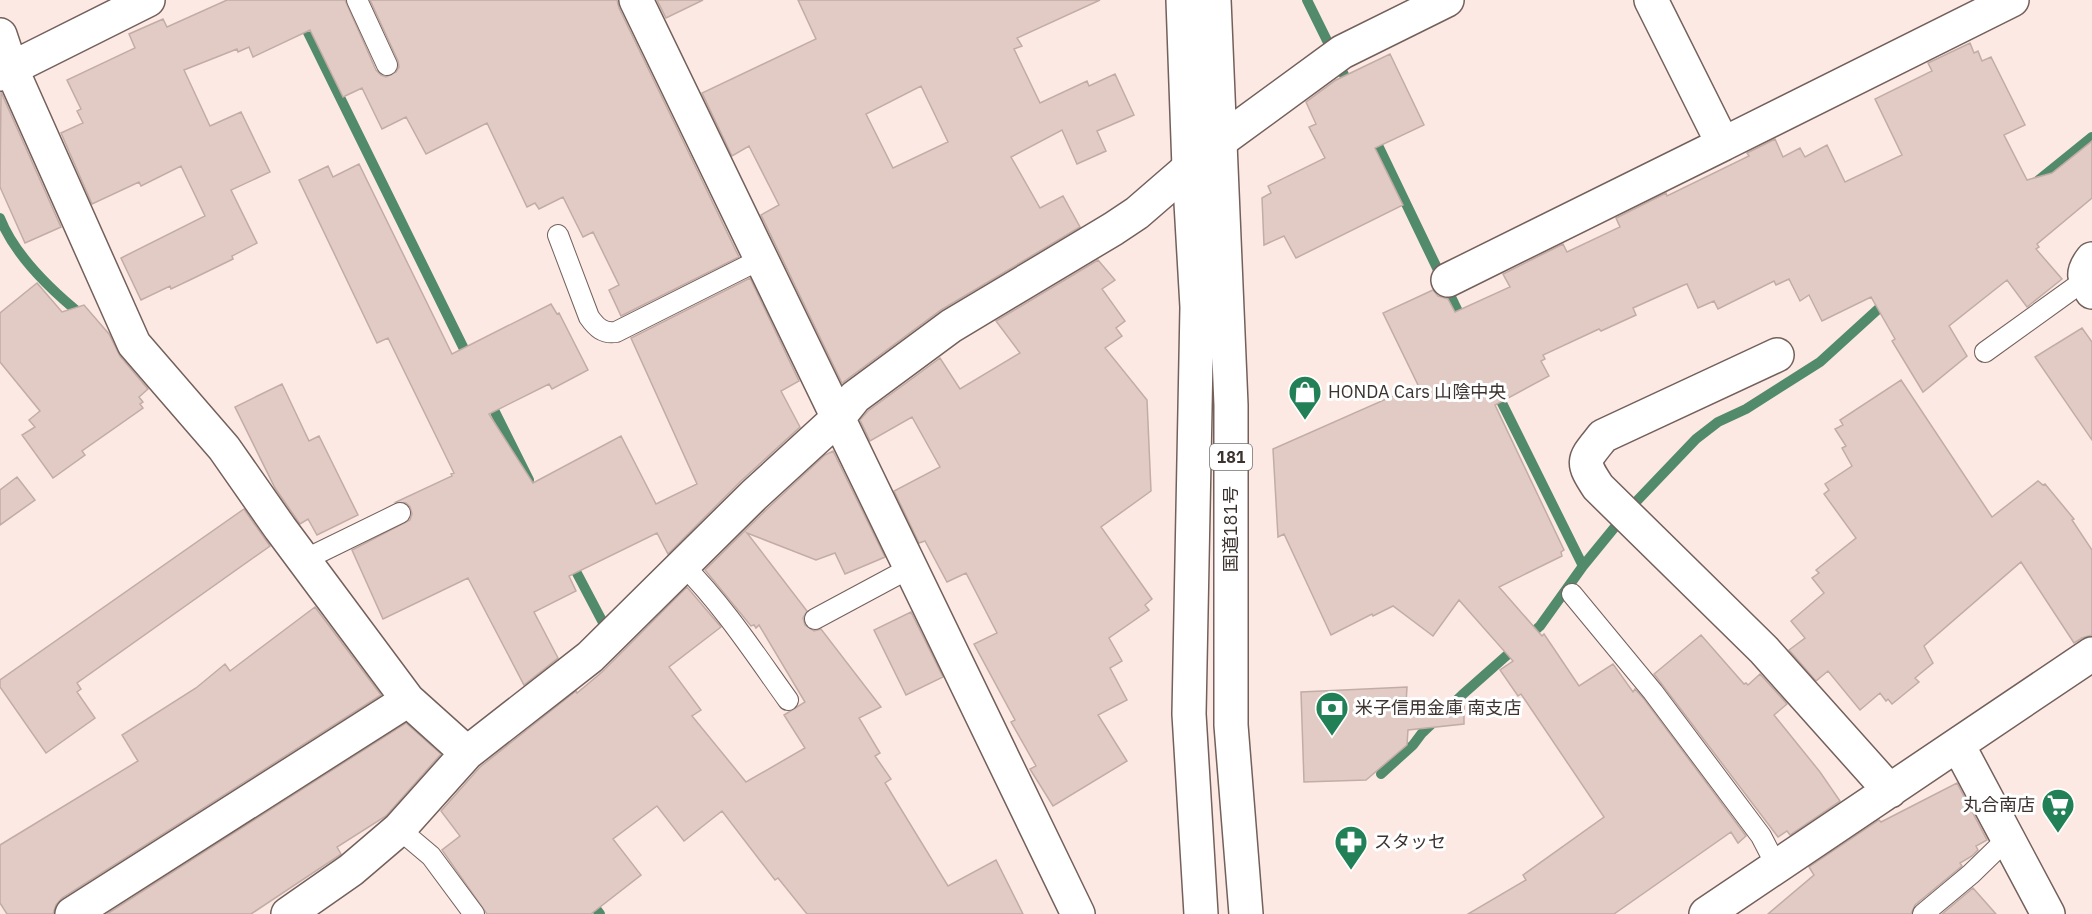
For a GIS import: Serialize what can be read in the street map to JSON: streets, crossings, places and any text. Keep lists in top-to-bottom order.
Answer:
{
  "streets": {
    "main road": ["181", "国道181号"]
  },
  "places": {
    "shop": ["HONDA Cars 山陰中央"],
    "bank": ["米子信用金庫 南支店"],
    "supermarket": ["丸合南店"],
    "pharmacy": ["スタッセ"]
  }
}
